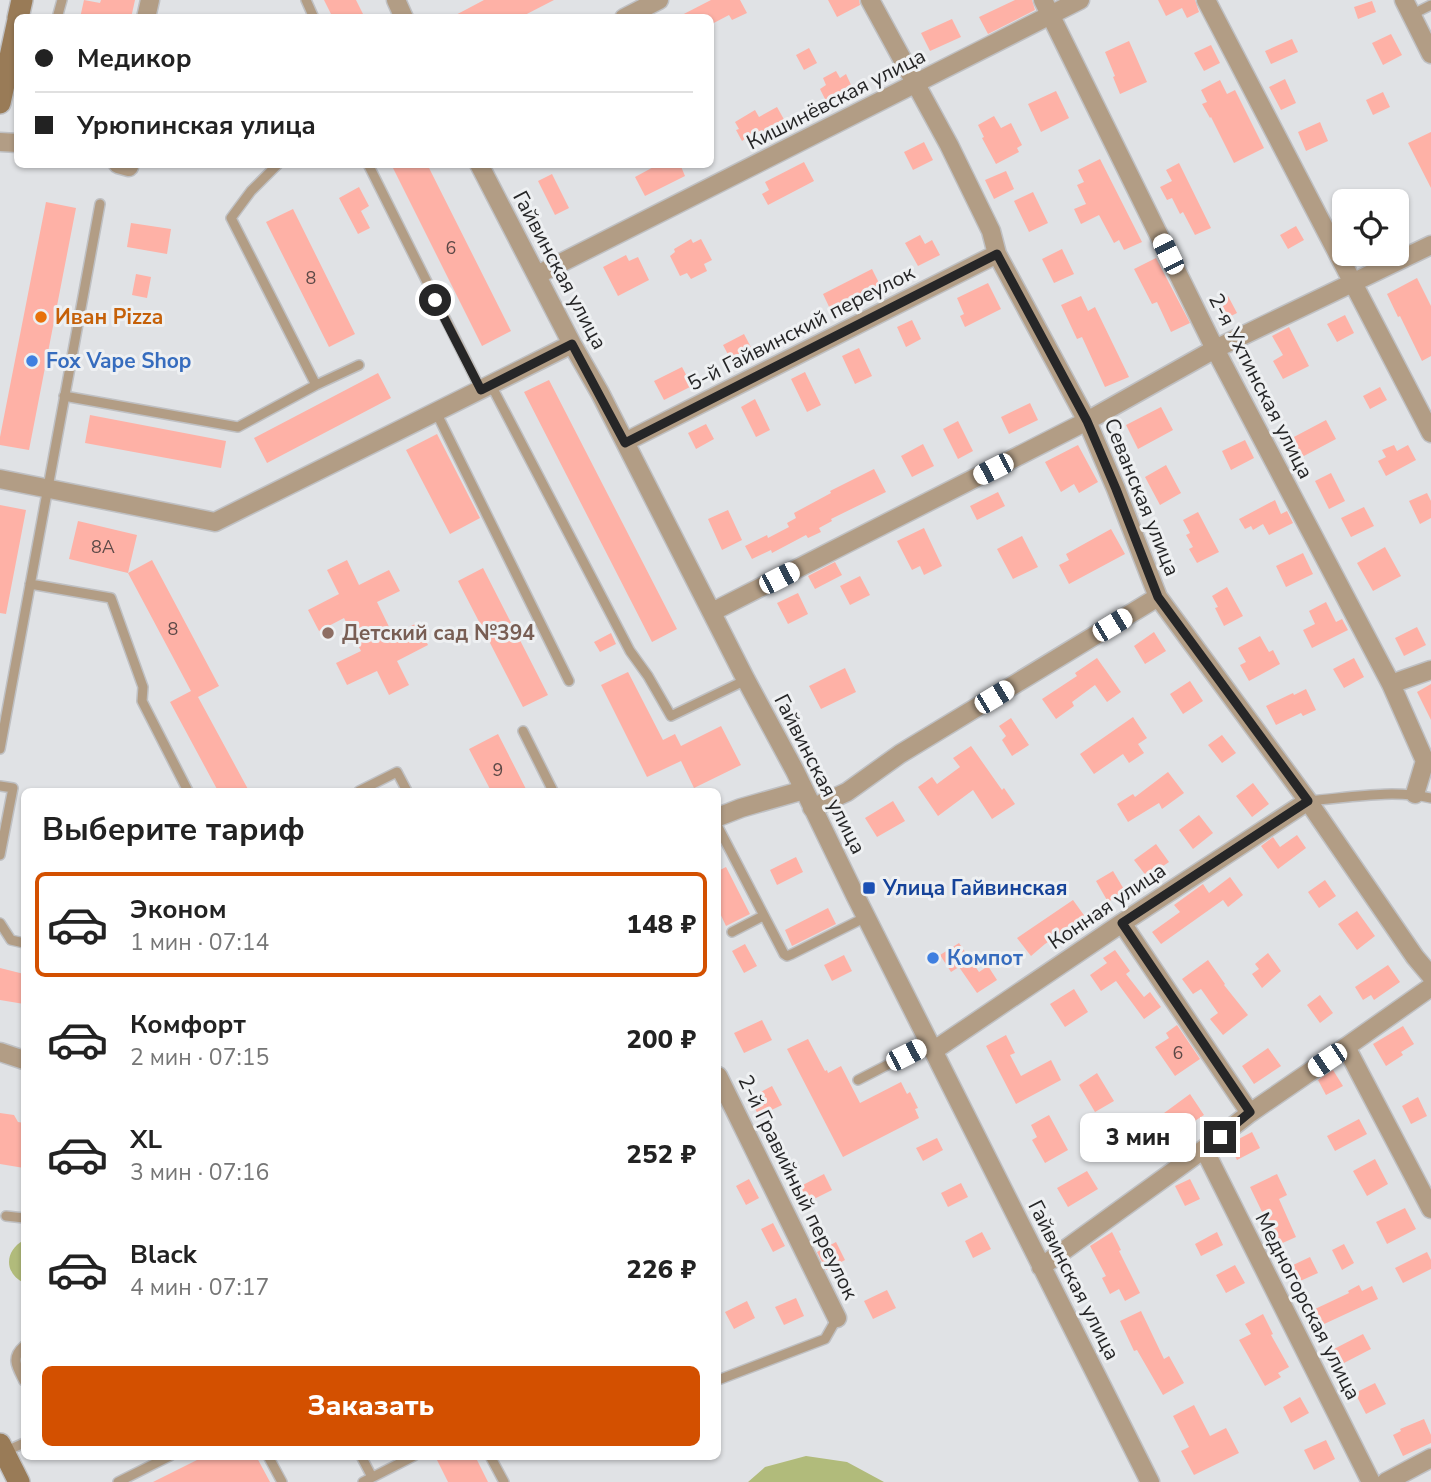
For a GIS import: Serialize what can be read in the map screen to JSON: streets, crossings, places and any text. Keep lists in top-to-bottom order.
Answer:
{
  "streets": {
    "street": [
      "Кишинёвская улица",
      "Гайвинская улица",
      "5-й Гайвинский переулок",
      "2-я Ухтинская улица",
      "Севанская улица",
      "Конная улица",
      "2-й Гравийный переулок",
      "Медногорская улица"
    ]
  },
  "crossings": [
    ["Кишинёвская улица", "Гайвинская улица"],
    ["Кишинёвская улица", "2-я Ухтинская улица"],
    ["Кишинёвская улица", "Севанская улица"],
    ["Гайвинская улица", "5-й Гайвинский переулок"],
    ["Гайвинская улица", "Конная улица"],
    ["5-й Гайвинский переулок", "Севанская улица"],
    ["Севанская улица", "Конная улица"]
  ],
  "places": {
    "other": [
      "Иван Pizza",
      "Fox Vape Shop",
      "Детский сад №394",
      "Компот"
    ],
    "transit": ["Улица Гайвинская"]
  },
  "house_numbers": [
    "6",
    "8",
    "8А",
    "8",
    "9",
    "6"
  ],
  "page": {
    "banner": ["Медикор", "Урюпинская улица"],
    "heading": "Выберите тариф",
    "list": [
      {
        "name": "Эконом",
        "note": "1 мин · 07:14",
        "value": "148 ₽"
      },
      {
        "name": "Комфорт",
        "note": "2 мин · 07:15",
        "value": "200 ₽"
      },
      {
        "name": "XL",
        "note": "3 мин · 07:16",
        "value": "252 ₽"
      },
      {
        "name": "Black",
        "note": "4 мин · 07:17",
        "value": "226 ₽"
      }
    ],
    "bubble": "3 мин",
    "buttons": "Заказать"
  }
}
